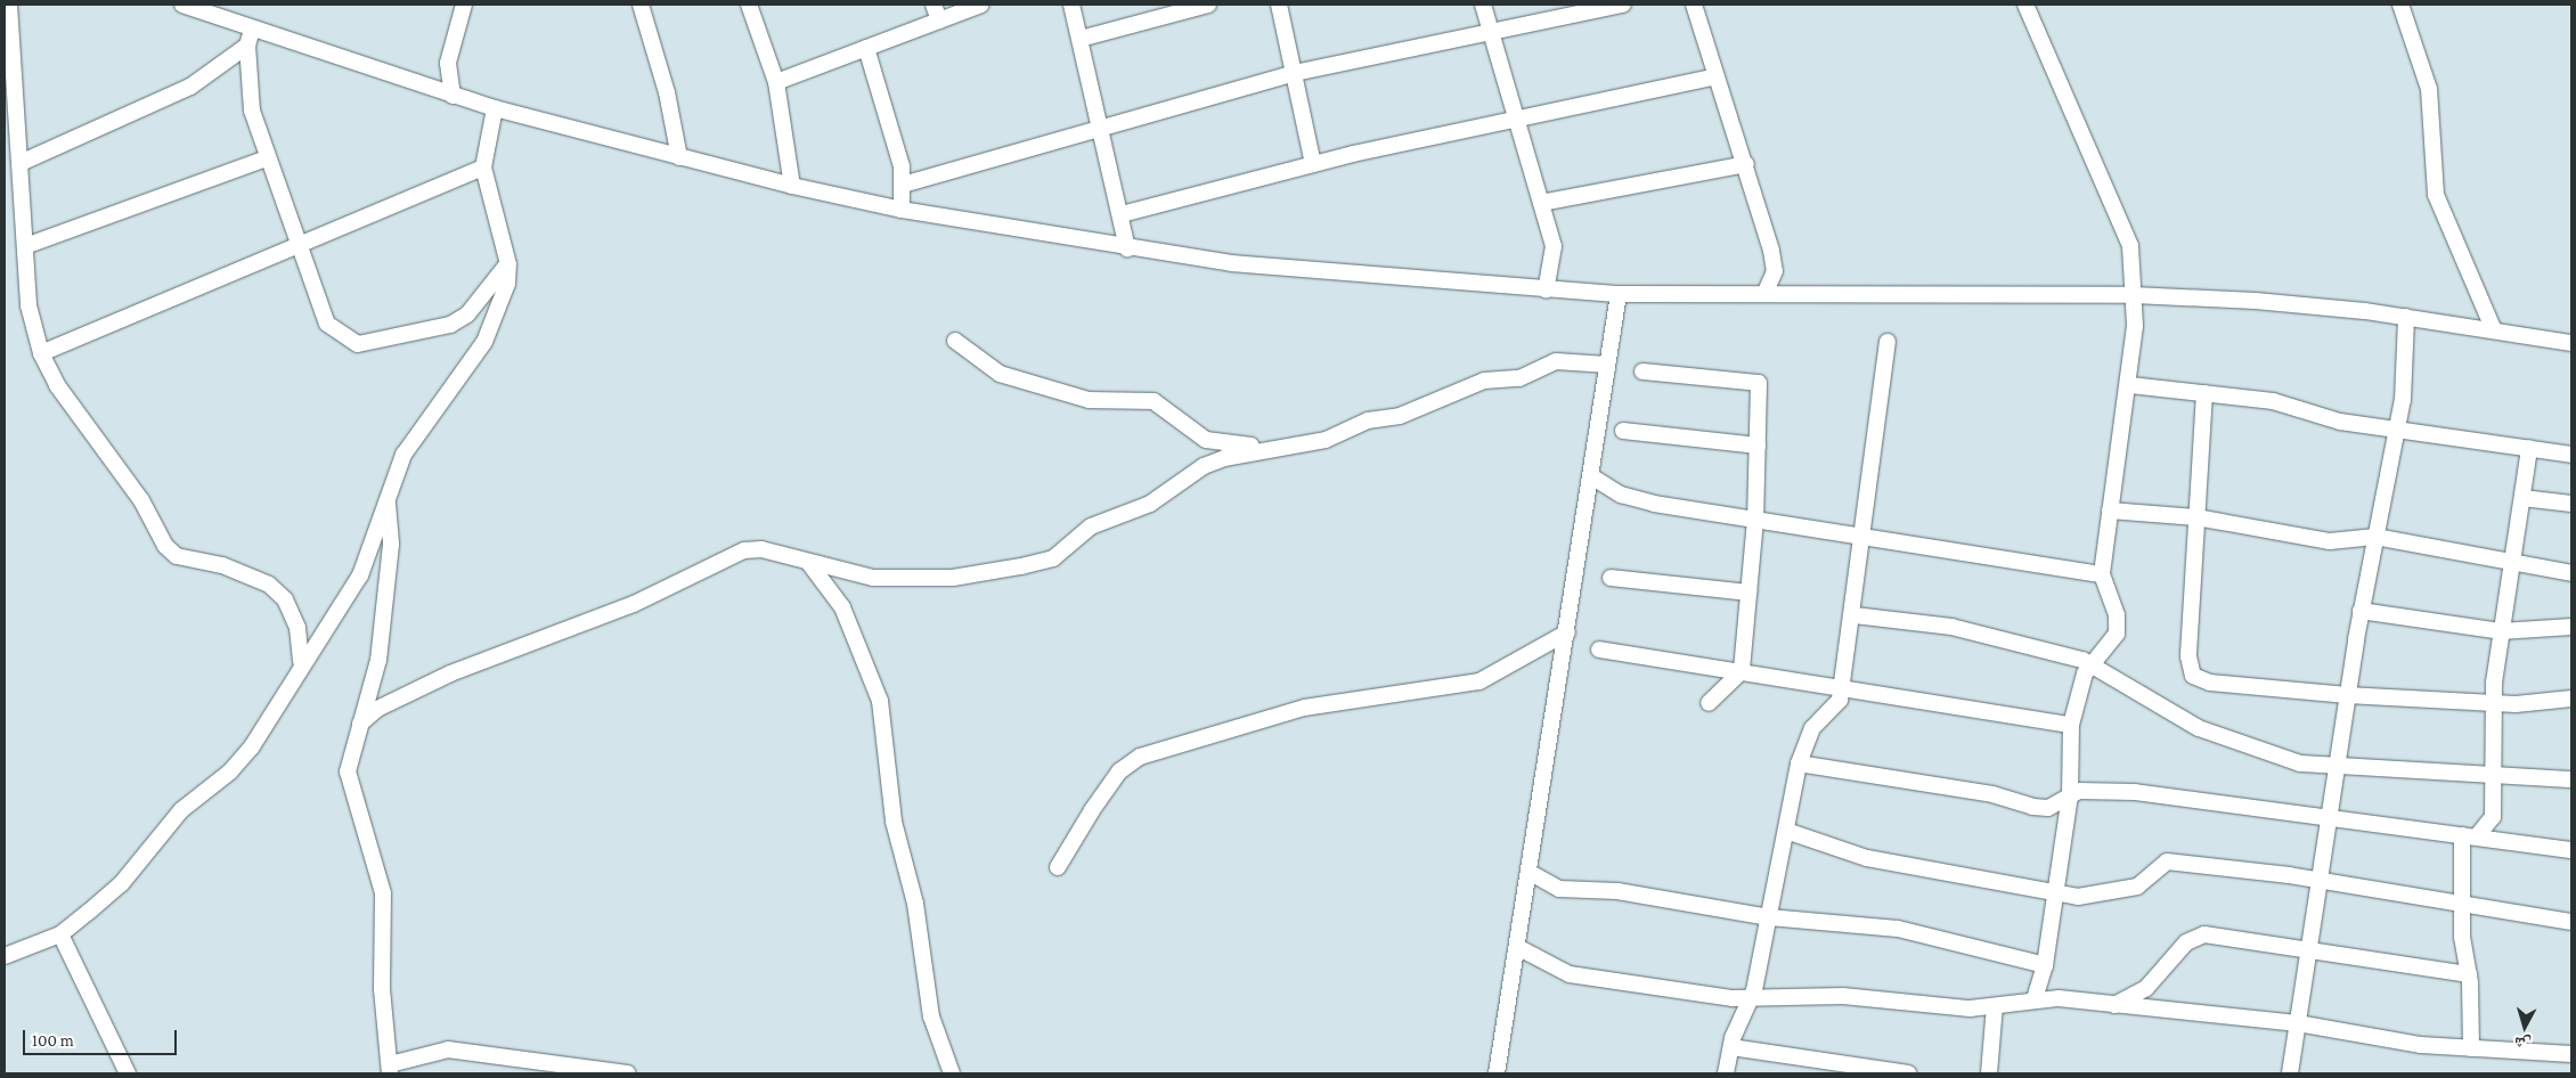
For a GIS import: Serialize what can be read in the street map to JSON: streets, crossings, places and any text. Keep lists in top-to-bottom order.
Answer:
{
  "scale_bar": "100 m",
  "north": "bottom"
}
